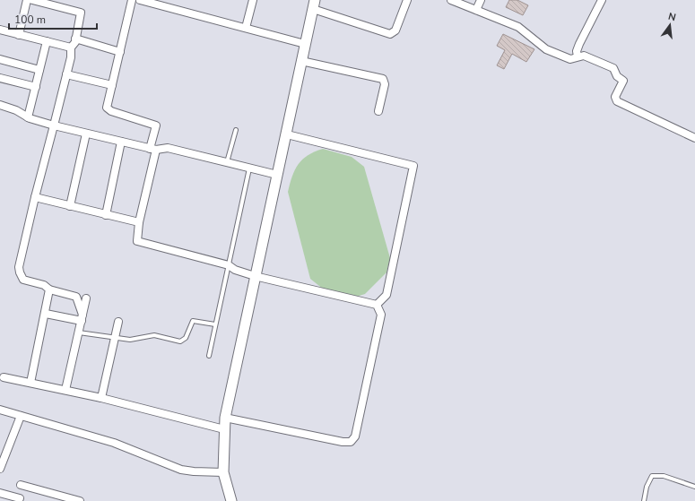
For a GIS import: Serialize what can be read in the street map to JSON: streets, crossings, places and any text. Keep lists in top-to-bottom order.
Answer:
{
  "scale_bar": "100 m",
  "north": "top"
}
